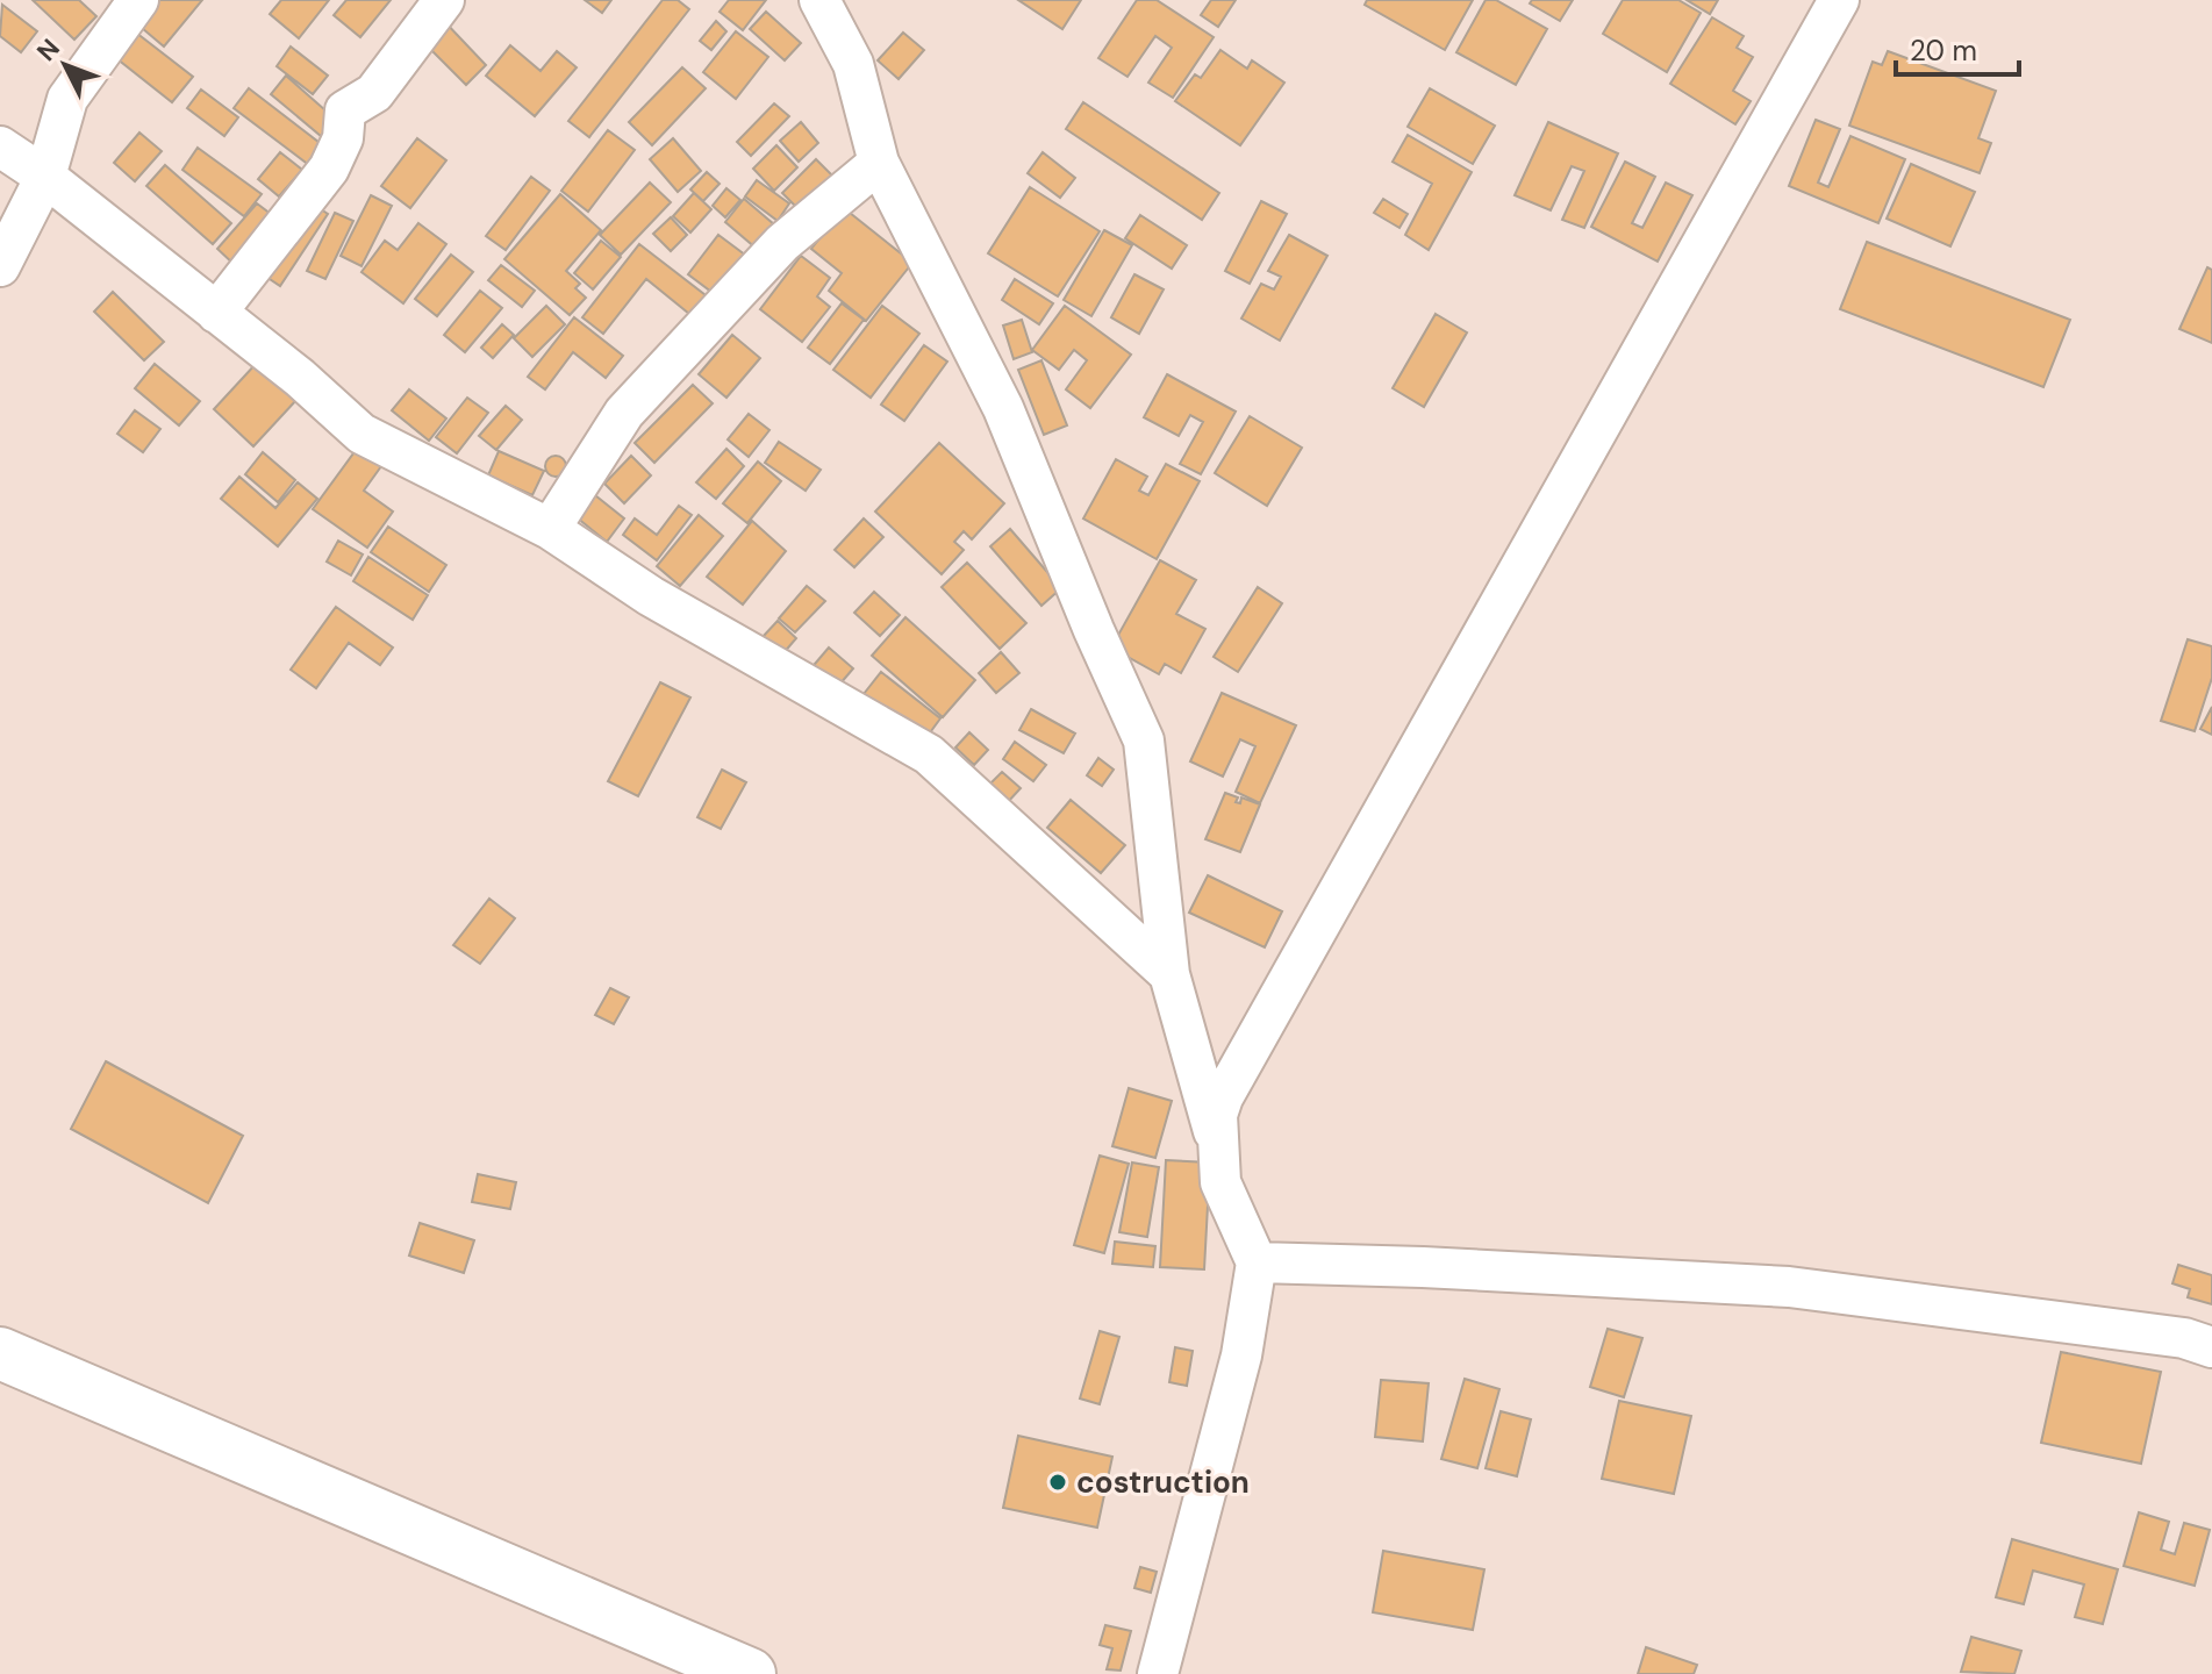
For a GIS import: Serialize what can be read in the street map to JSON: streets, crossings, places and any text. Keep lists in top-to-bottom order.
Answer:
{
  "places": ["costruction"],
  "scale_bar": "20 m",
  "north": "top left"
}
